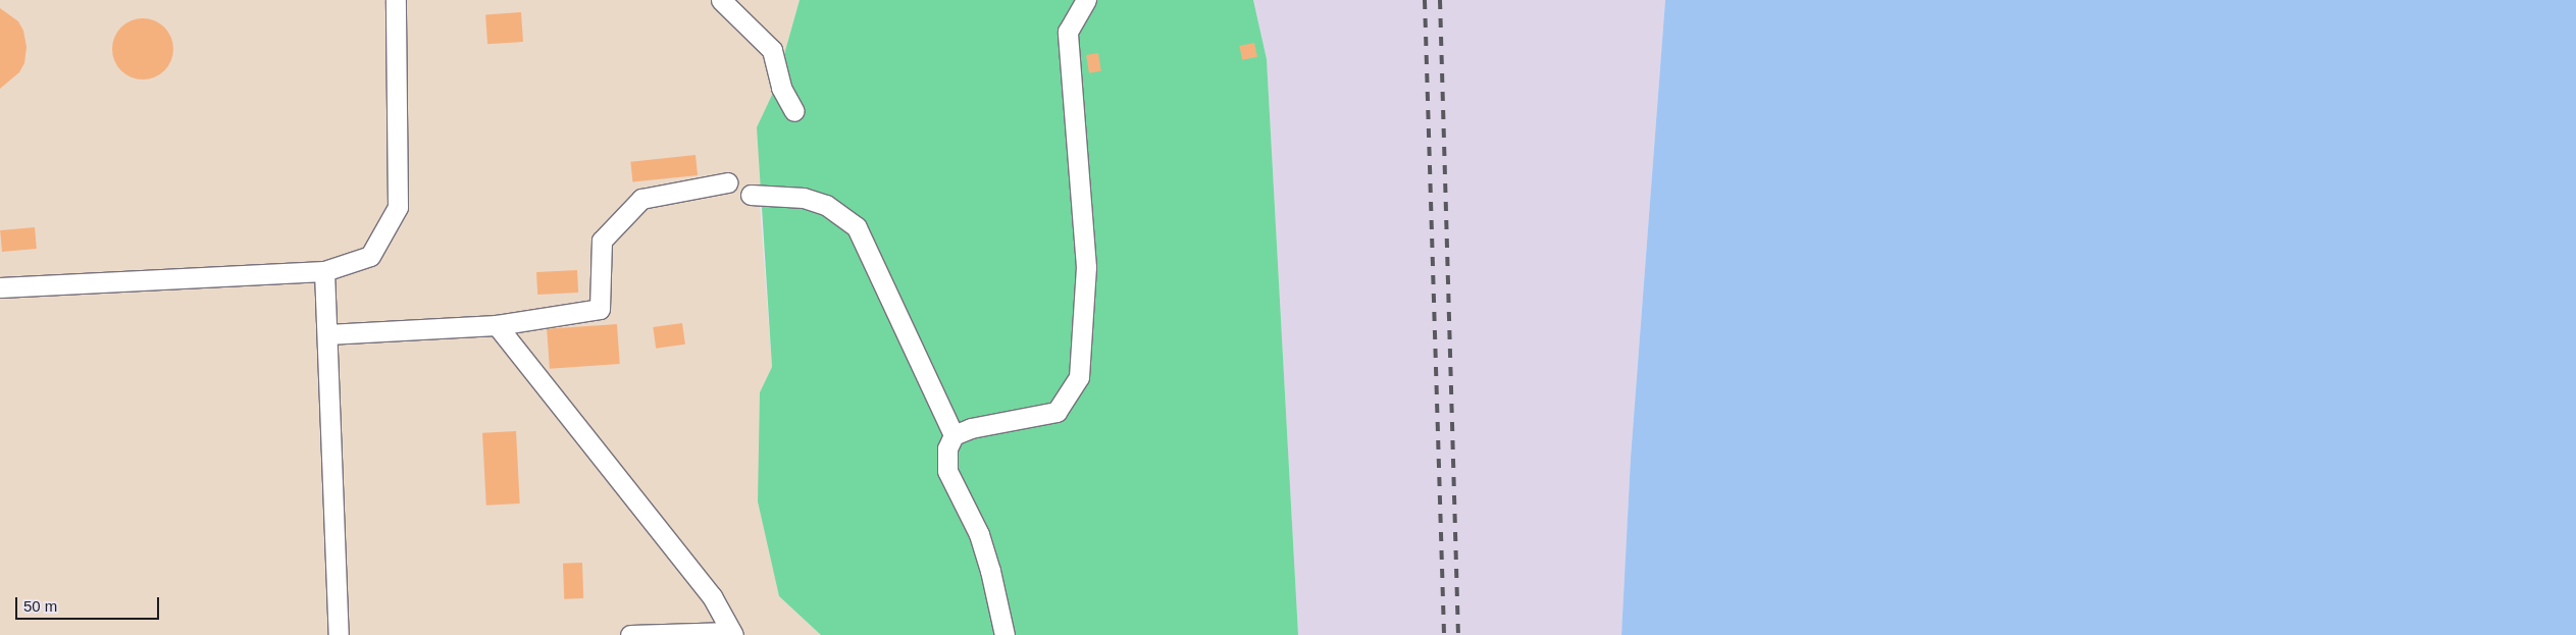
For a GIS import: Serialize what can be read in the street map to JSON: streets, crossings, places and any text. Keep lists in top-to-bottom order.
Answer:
{
  "scale_bar": "50 m"
}
